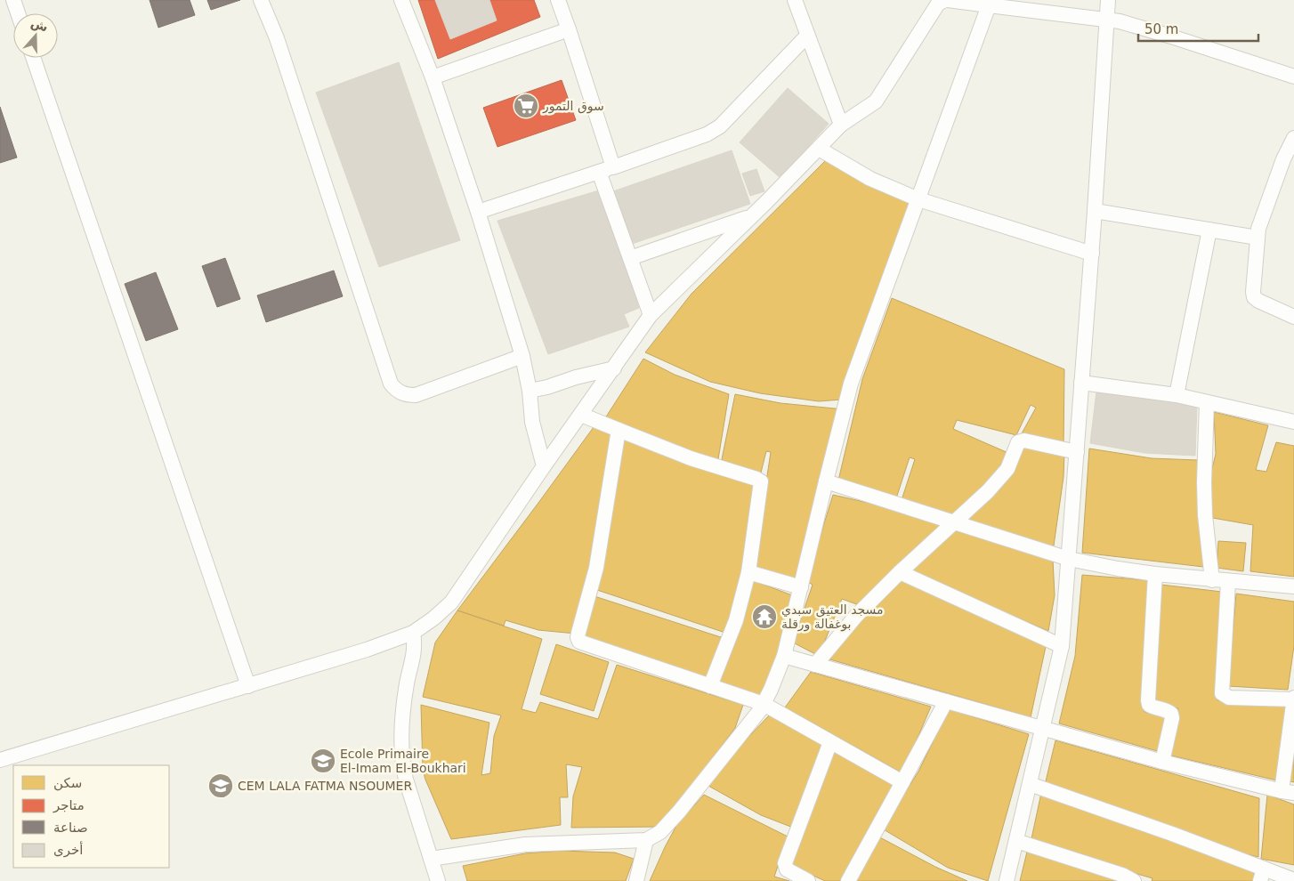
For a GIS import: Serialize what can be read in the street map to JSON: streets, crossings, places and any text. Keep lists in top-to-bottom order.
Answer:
{
  "places": {
    "supermarket": ["سوق التمور"],
    "temple": ["مسجد العتيق سبدي بوغفالة ورقلة"],
    "school or university": ["Ecole Primaire El-Imam El-Boukhari", "CEM LALA FATMA NSOUMER"]
  },
  "legend": [
    "سكن",
    "متاجر",
    "صناعة",
    "أخرى"
  ],
  "scale_bar": "50 m",
  "north": "top"
}
